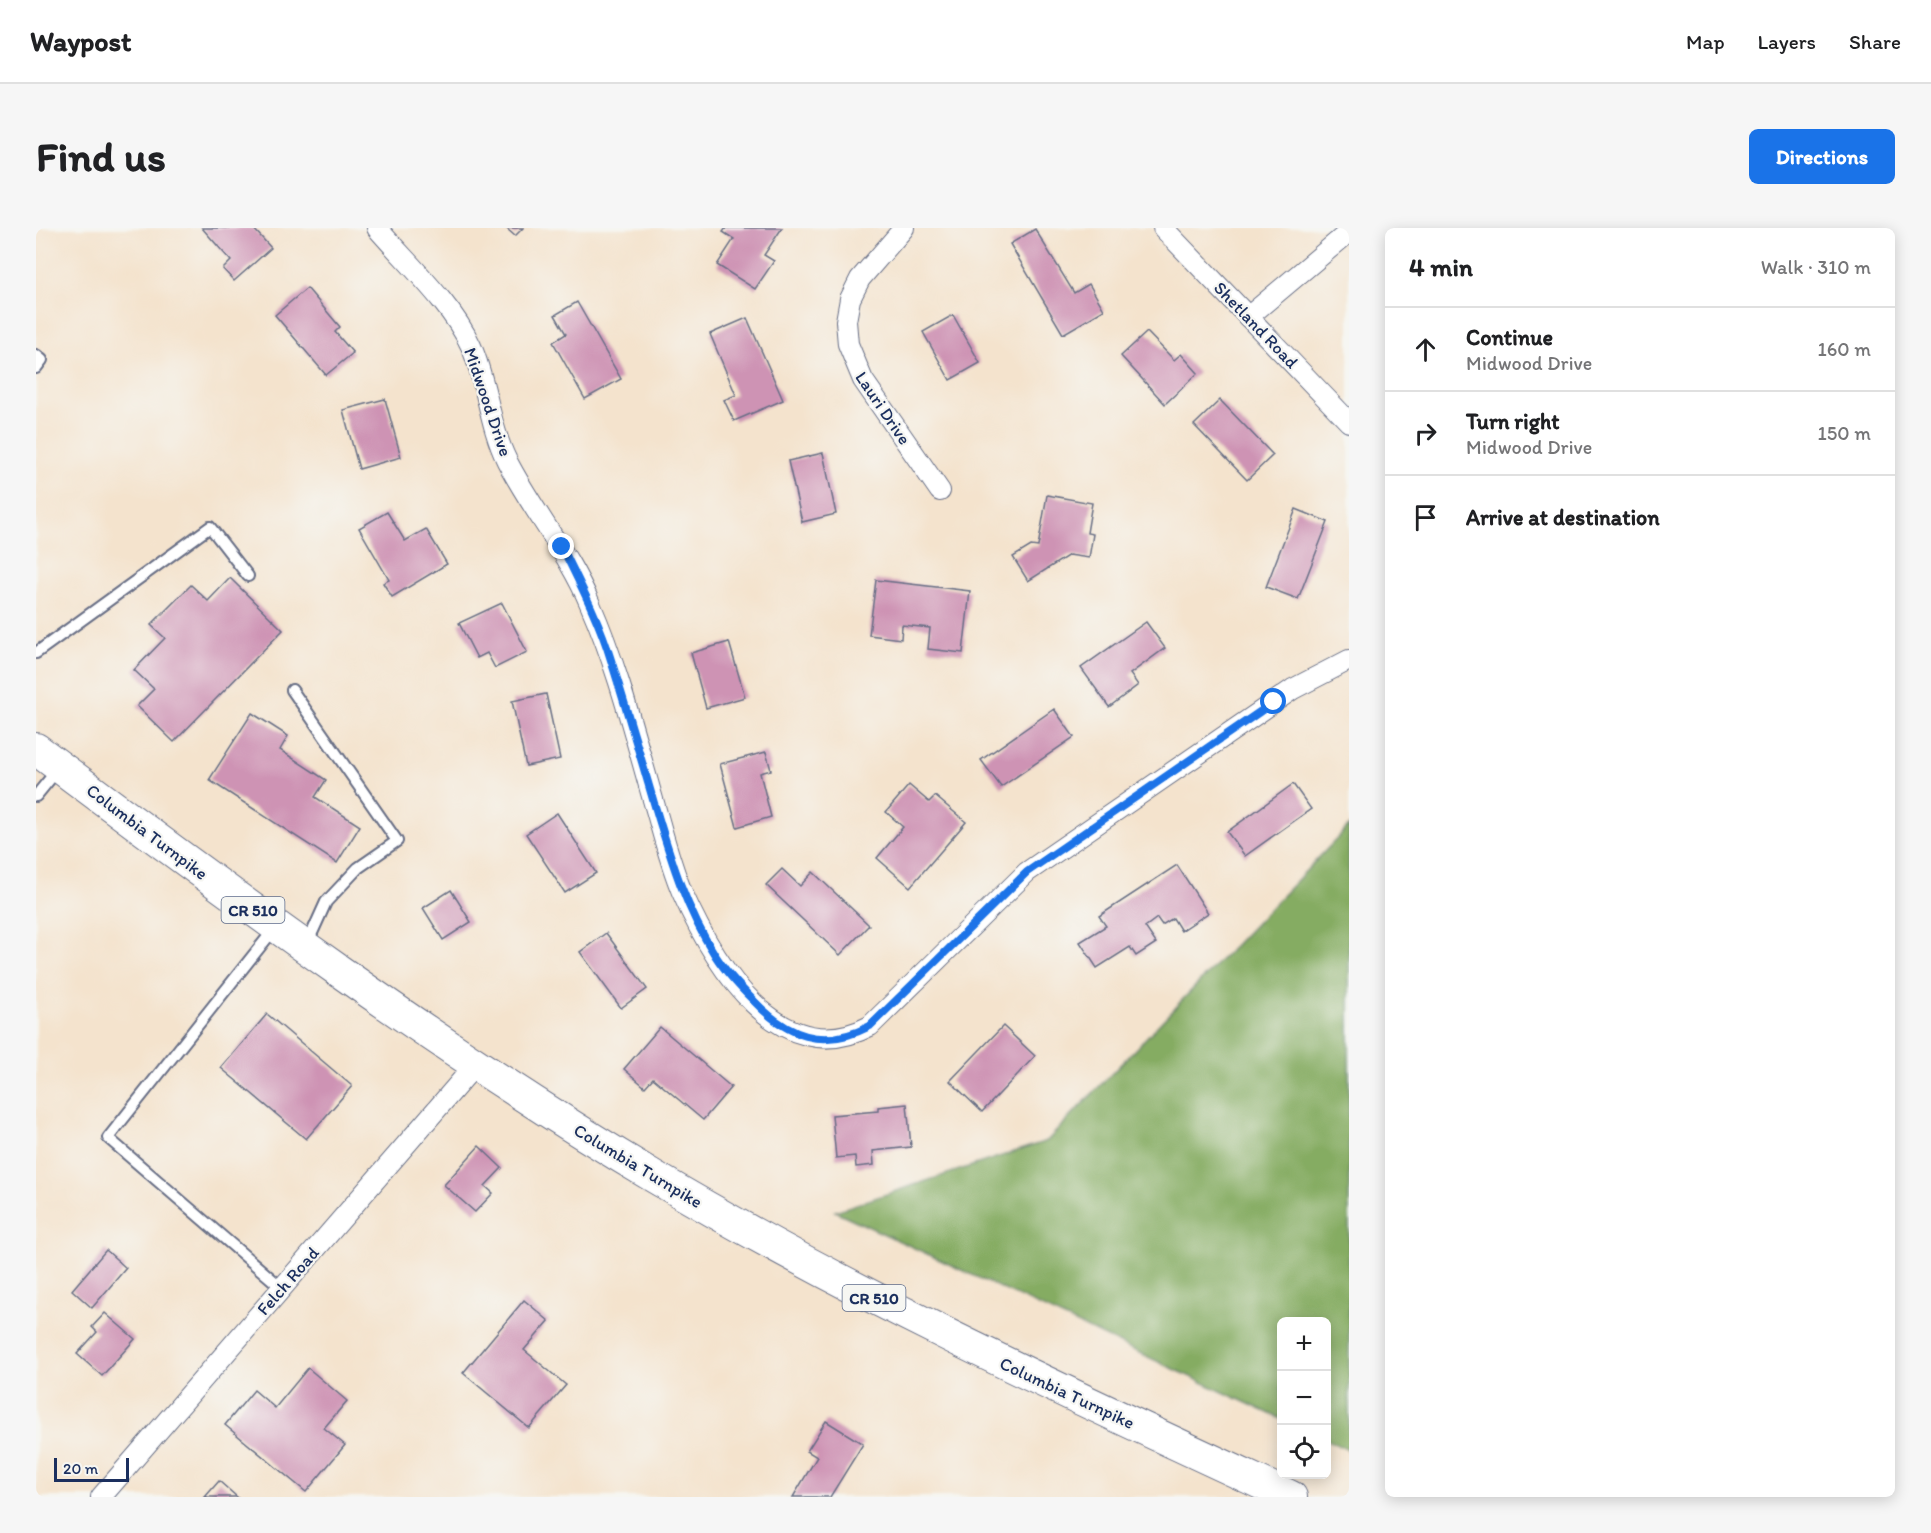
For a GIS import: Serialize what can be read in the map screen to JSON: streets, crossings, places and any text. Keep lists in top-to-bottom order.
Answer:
{
  "streets": {
    "main road": ["Columbia Turnpike", "CR 510"],
    "street": [
      "Shetland Road",
      "Midwood Drive",
      "Lauri Drive",
      "Felch Road"
    ]
  },
  "crossings": [
    ["Columbia Turnpike", "Felch Road"]
  ],
  "scale_bar": "20 m",
  "page": {
    "header": "Waypost",
    "nav": ["Map", "Layers", "Share"],
    "buttons": "Directions",
    "title": "Find us",
    "heading": ["4 min", "Walk · 310 m"],
    "list": [
      ["Continue", "Midwood Drive", "160 m"],
      ["Turn right", "Midwood Drive", "150 m"],
      "Arrive at destination"
    ],
    "map_buttons": ["+", "−"],
    "scale": "20 m"
  }
}
